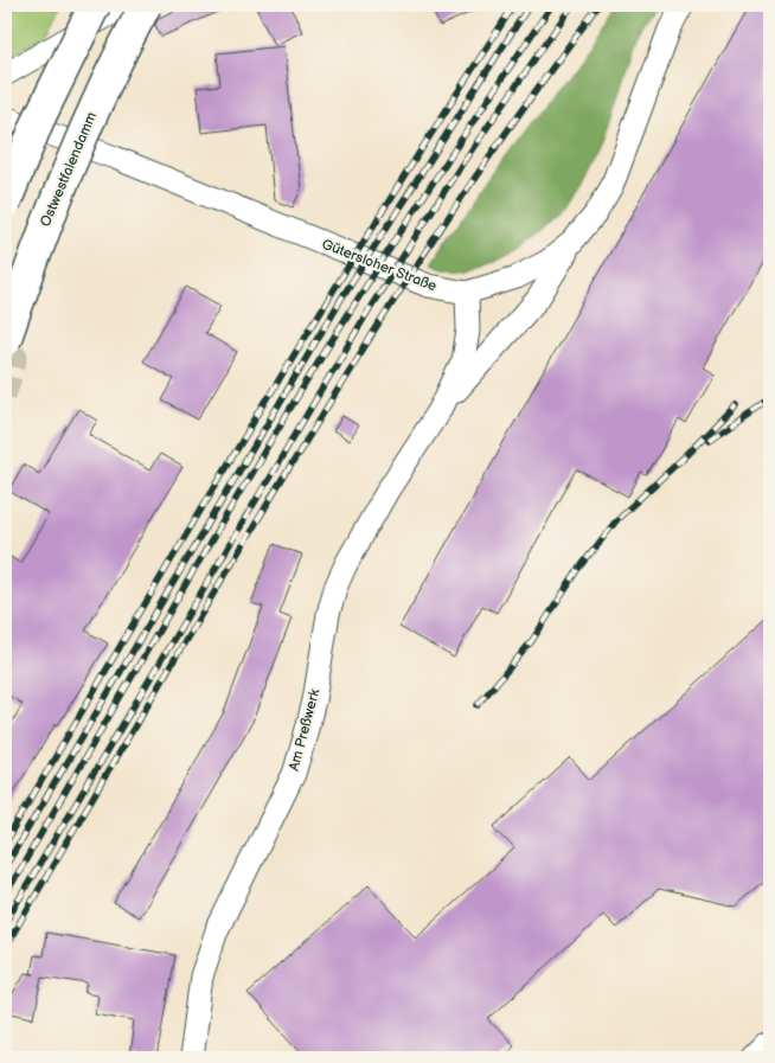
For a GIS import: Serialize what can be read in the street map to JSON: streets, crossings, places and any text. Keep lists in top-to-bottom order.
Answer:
{
  "streets": {
    "highway": ["Ostwestfalendamm"],
    "street": ["Gütersloher Straße", "Am Preßwerk"]
  },
  "crossings": [
    ["Gütersloher Straße", "Am Preßwerk"]
  ]
}
